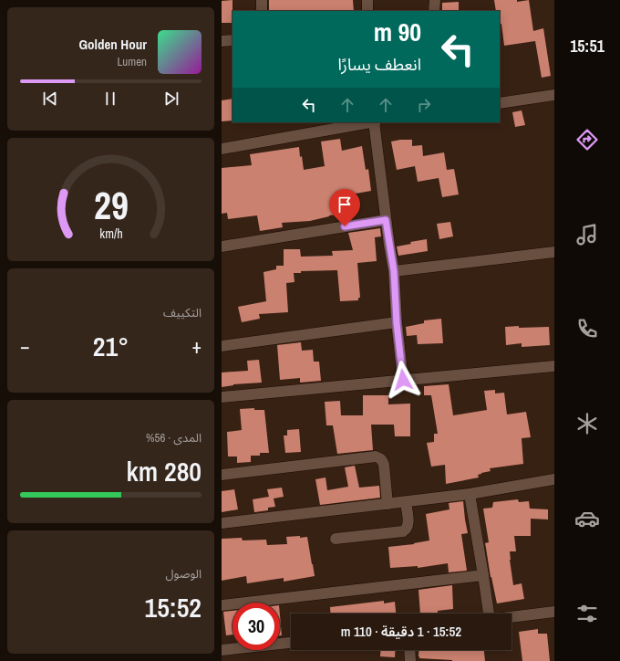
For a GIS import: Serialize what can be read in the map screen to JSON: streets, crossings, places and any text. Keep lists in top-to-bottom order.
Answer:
{
  "page": {
    "tabs": "15:51",
    "turn": ["90 m", "انعطف يسارًا"],
    "song": ["Golden Hour", "Lumen"],
    "tile": [
      "التكييف",
      ["المدى · 56%", "280 km"],
      ["الوصول", "15:52"]
    ],
    "heat": ["−", "21°", "+"],
    "limit": "30",
    "trip": "15:52 · 1 دقيقة · 110 m",
    "gauge": ["29", "km/h"]
  }
}
